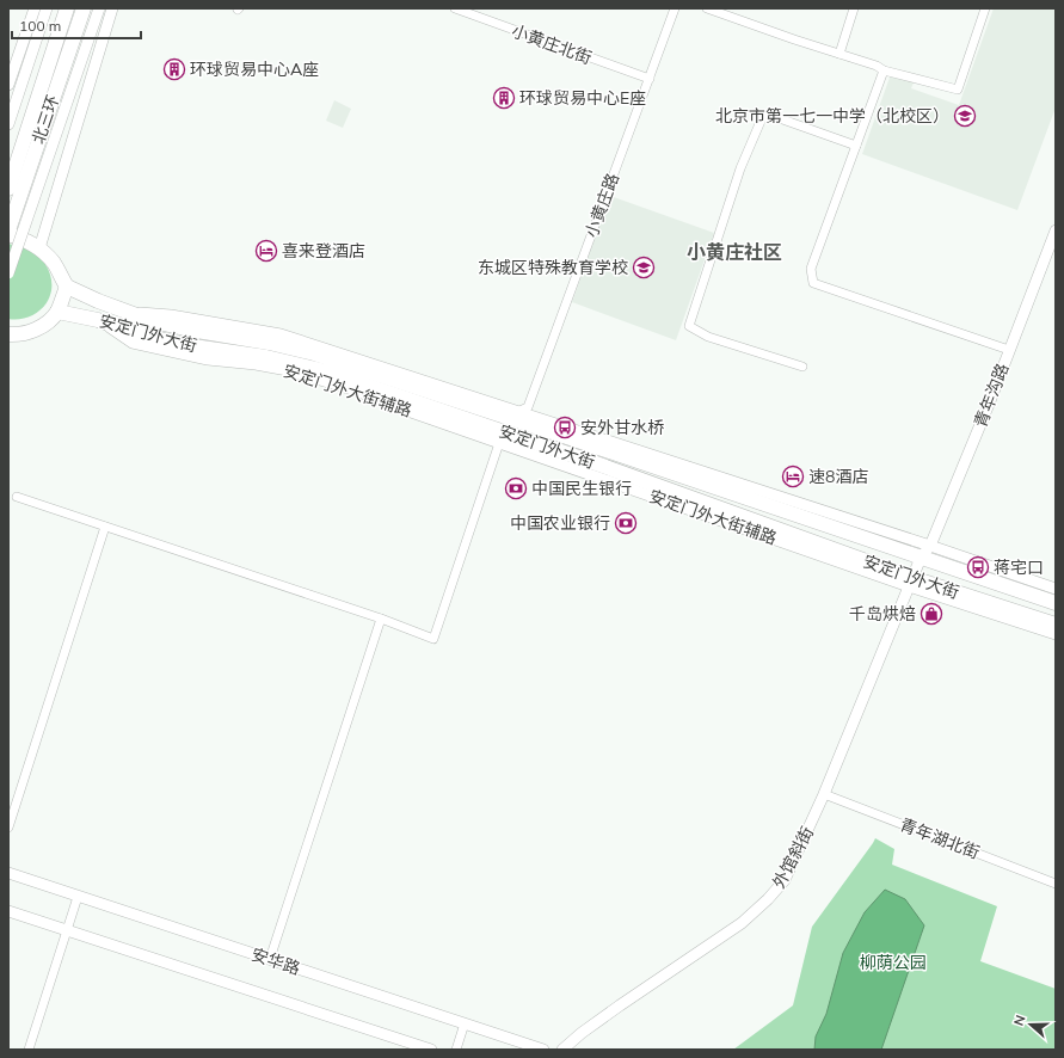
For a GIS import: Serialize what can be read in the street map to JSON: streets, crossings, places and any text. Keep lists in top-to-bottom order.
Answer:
{
  "streets": {
    "main road": ["北三环", "安定门外大街"],
    "street": [
      "小黄庄北街",
      "小黄庄路",
      "青年沟路",
      "青年湖北街",
      "外馆斜街",
      "安华路"
    ]
  },
  "crossings": [
    ["小黄庄北街", "小黄庄路"],
    ["小黄庄路", "安定门外大街"],
    ["安定门外大街", "青年沟路"],
    ["安定门外大街", "外馆斜街"],
    ["青年沟路", "外馆斜街"],
    ["青年湖北街", "外馆斜街"]
  ],
  "districts": ["小黄庄社区"],
  "parks": ["柳荫公园"],
  "places": {
    "building": ["环球贸易中心A座", "环球贸易中心E座"],
    "school or university": ["北京市第一七一中学（北校区）", "东城区特殊教育学校"],
    "hotel": ["喜来登酒店", "速8酒店"],
    "bus stop": ["安外甘水桥", "蒋宅口"],
    "bank": ["中国民生银行", "中国农业银行"],
    "shop": ["千岛烘焙"]
  },
  "scale_bar": "100 m",
  "north": "left"
}
